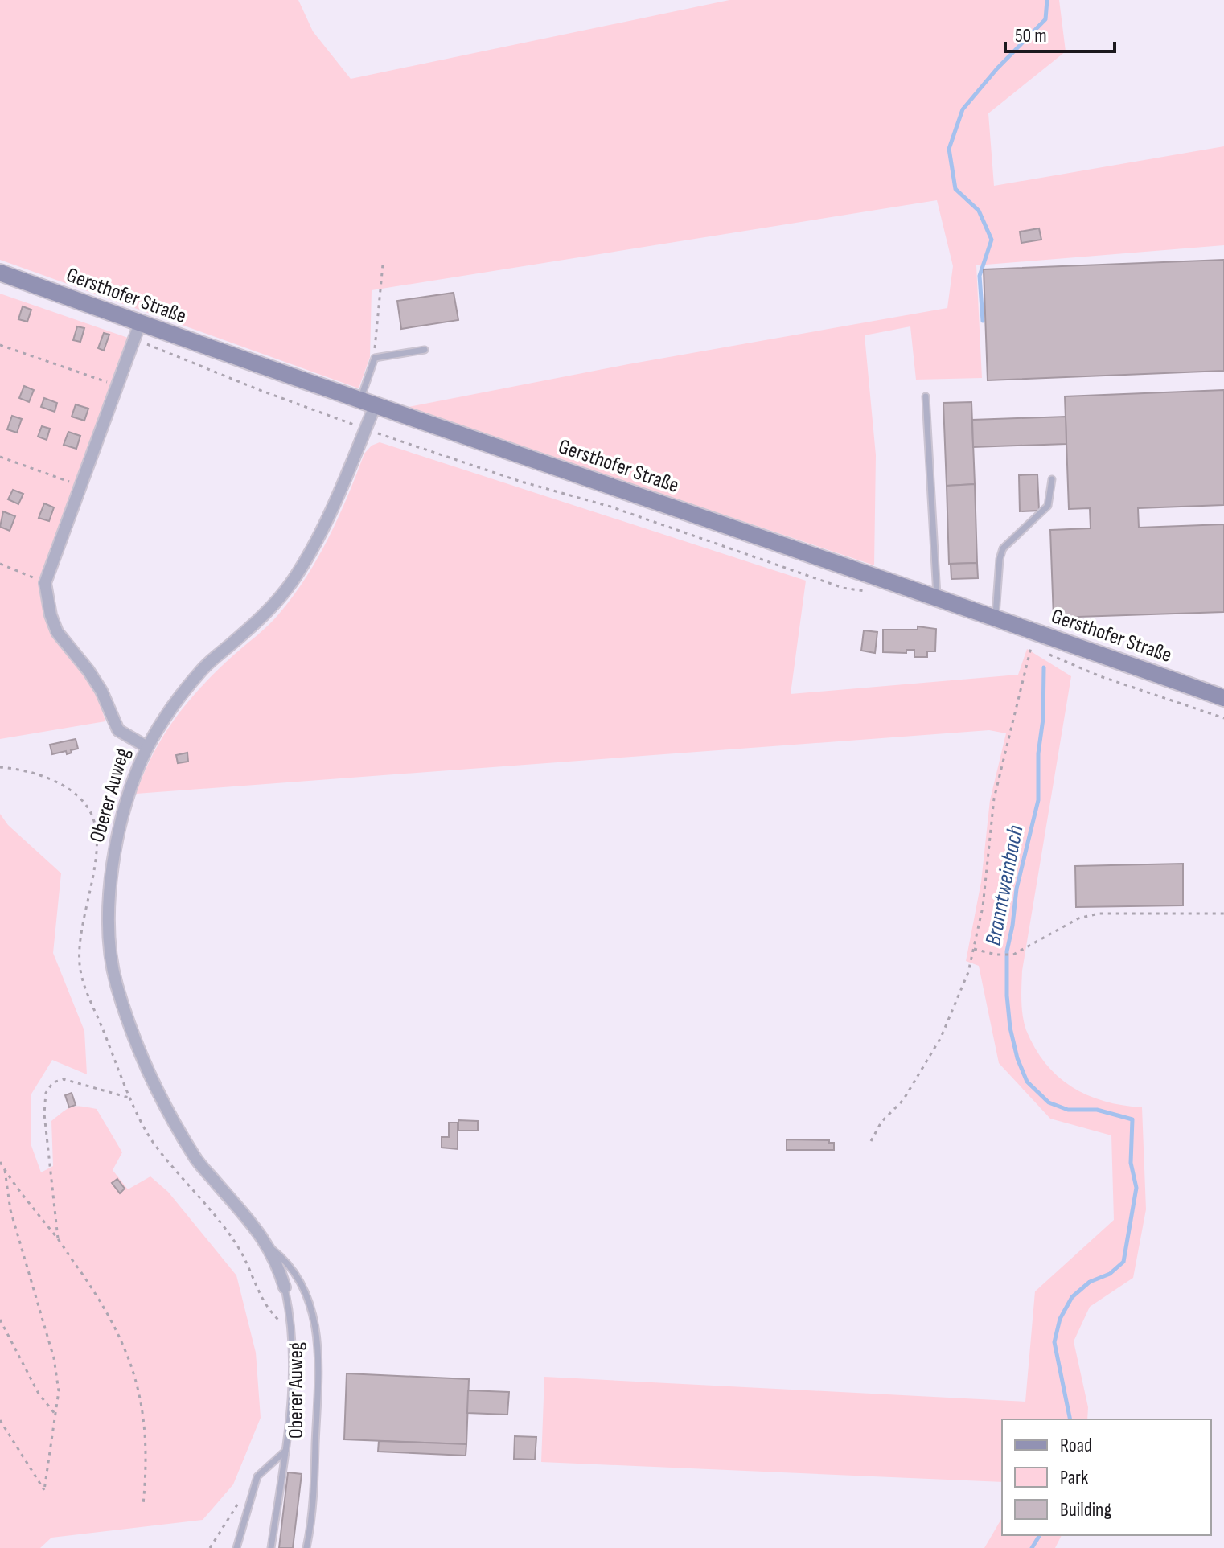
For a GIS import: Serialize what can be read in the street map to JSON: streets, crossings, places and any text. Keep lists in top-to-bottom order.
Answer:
{
  "streets": {
    "main road": ["Gersthofer Straße"],
    "street": ["Oberer Auweg"]
  },
  "water": ["Branntweinbach"],
  "legend": ["Road", "Park", "Building"],
  "scale_bar": "50 m"
}
